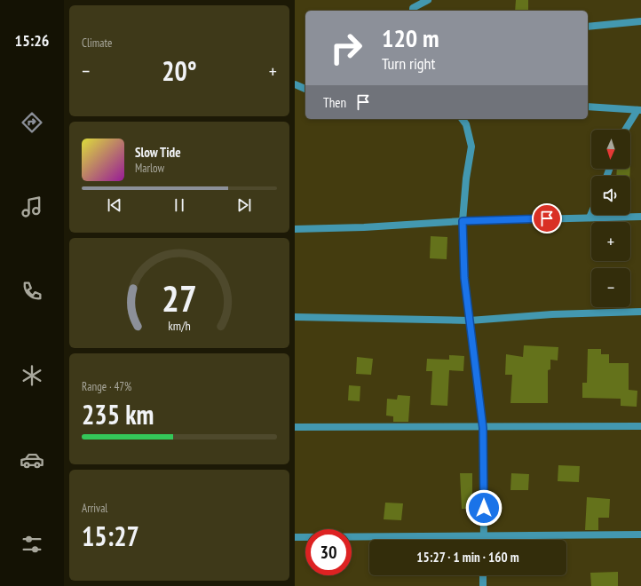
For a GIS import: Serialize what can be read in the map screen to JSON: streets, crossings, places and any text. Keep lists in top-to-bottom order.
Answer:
{
  "north": "bottom",
  "page": {
    "tabs": "15:26",
    "tile": [
      "Climate",
      ["Range · 47%", "235 km"],
      ["Arrival", "15:27"]
    ],
    "turn": ["120 m", "Turn right"],
    "heat": ["−", "20°", "+"],
    "then": "Then",
    "map_buttons": ["+", "−"],
    "song": ["Slow Tide", "Marlow"],
    "limit": "30",
    "trip": "15:27 · 1 min · 160 m",
    "gauge": ["27", "km/h"]
  }
}
